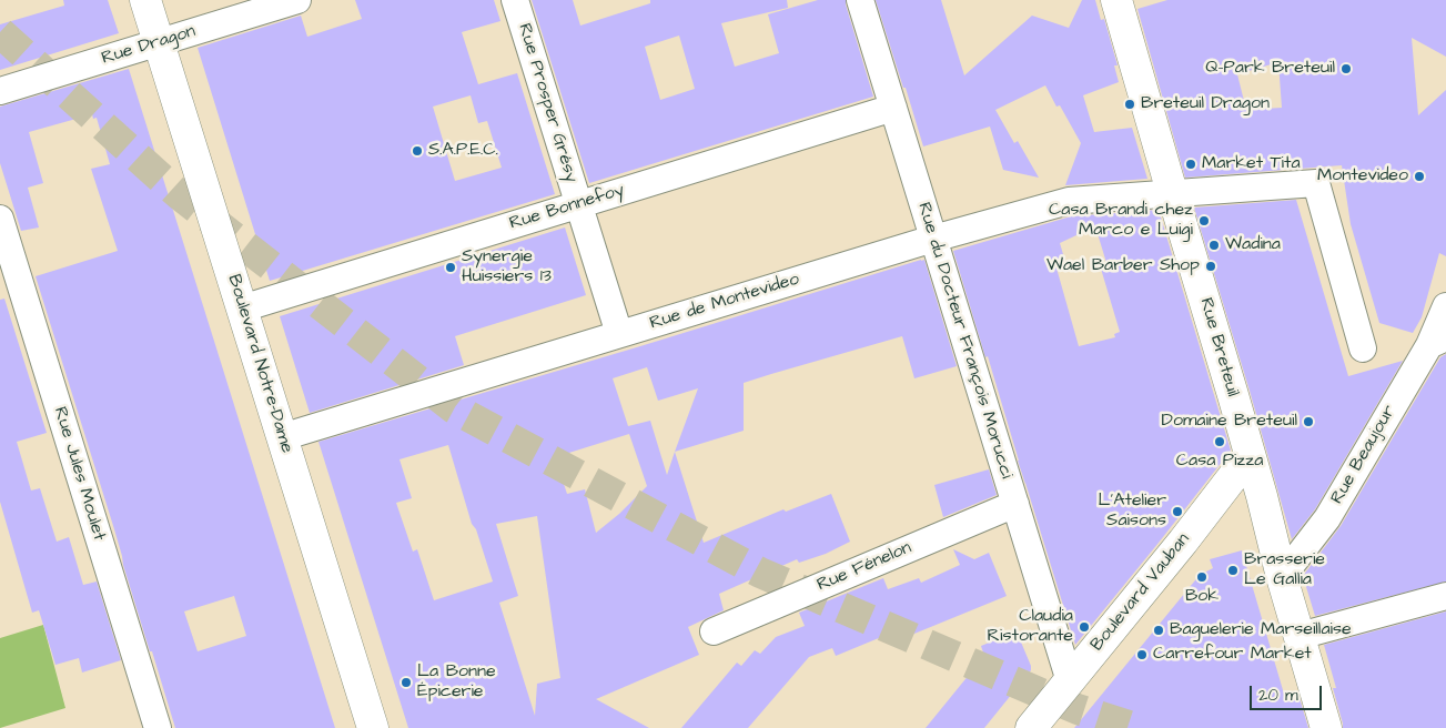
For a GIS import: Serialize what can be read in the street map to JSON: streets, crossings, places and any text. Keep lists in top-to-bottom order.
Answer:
{
  "streets": {
    "street": [
      "Rue Dragon",
      "Rue Prosper Grésy",
      "Rue Bonnefoy",
      "Rue de Montevideo",
      "Rue du Docteur François Morucci",
      "Rue Breteuil",
      "Boulevard Notre-Dame",
      "Rue Beaujour",
      "Rue Jules Moulet",
      "Rue Fénelon",
      "Boulevard Vauban"
    ]
  },
  "crossings": [
    ["Rue Dragon", "Boulevard Notre-Dame"],
    ["Rue Prosper Grésy", "Rue Bonnefoy"],
    ["Rue Prosper Grésy", "Rue de Montevideo"],
    ["Rue Bonnefoy", "Rue du Docteur François Morucci"],
    ["Rue Bonnefoy", "Boulevard Notre-Dame"],
    ["Rue de Montevideo", "Rue du Docteur François Morucci"],
    ["Rue de Montevideo", "Rue Breteuil"],
    ["Rue de Montevideo", "Boulevard Notre-Dame"],
    ["Rue du Docteur François Morucci", "Rue Fénelon"],
    ["Rue du Docteur François Morucci", "Boulevard Vauban"],
    ["Rue Breteuil", "Rue Beaujour"],
    ["Rue Breteuil", "Boulevard Vauban"]
  ],
  "places": [
    "Q-Park Breteuil",
    "Breteuil Dragon",
    "S.A.P.E.C.",
    "Market Tita",
    "Montevideo",
    "Casa Brandi chez Marco e Luigi",
    "Wadina",
    "Wael Barber Shop",
    "Synergie Huissiers 13",
    "Domaine Breteuil",
    "Casa Pizza",
    "L'Atelier Saisons",
    "Brasserie Le Gallia",
    "Bok",
    "Claudia Ristorante",
    "Baguelerie Marseillaise",
    "Carrefour Market",
    "La Bonne Épicerie"
  ],
  "scale_bar": "20 m"
}
